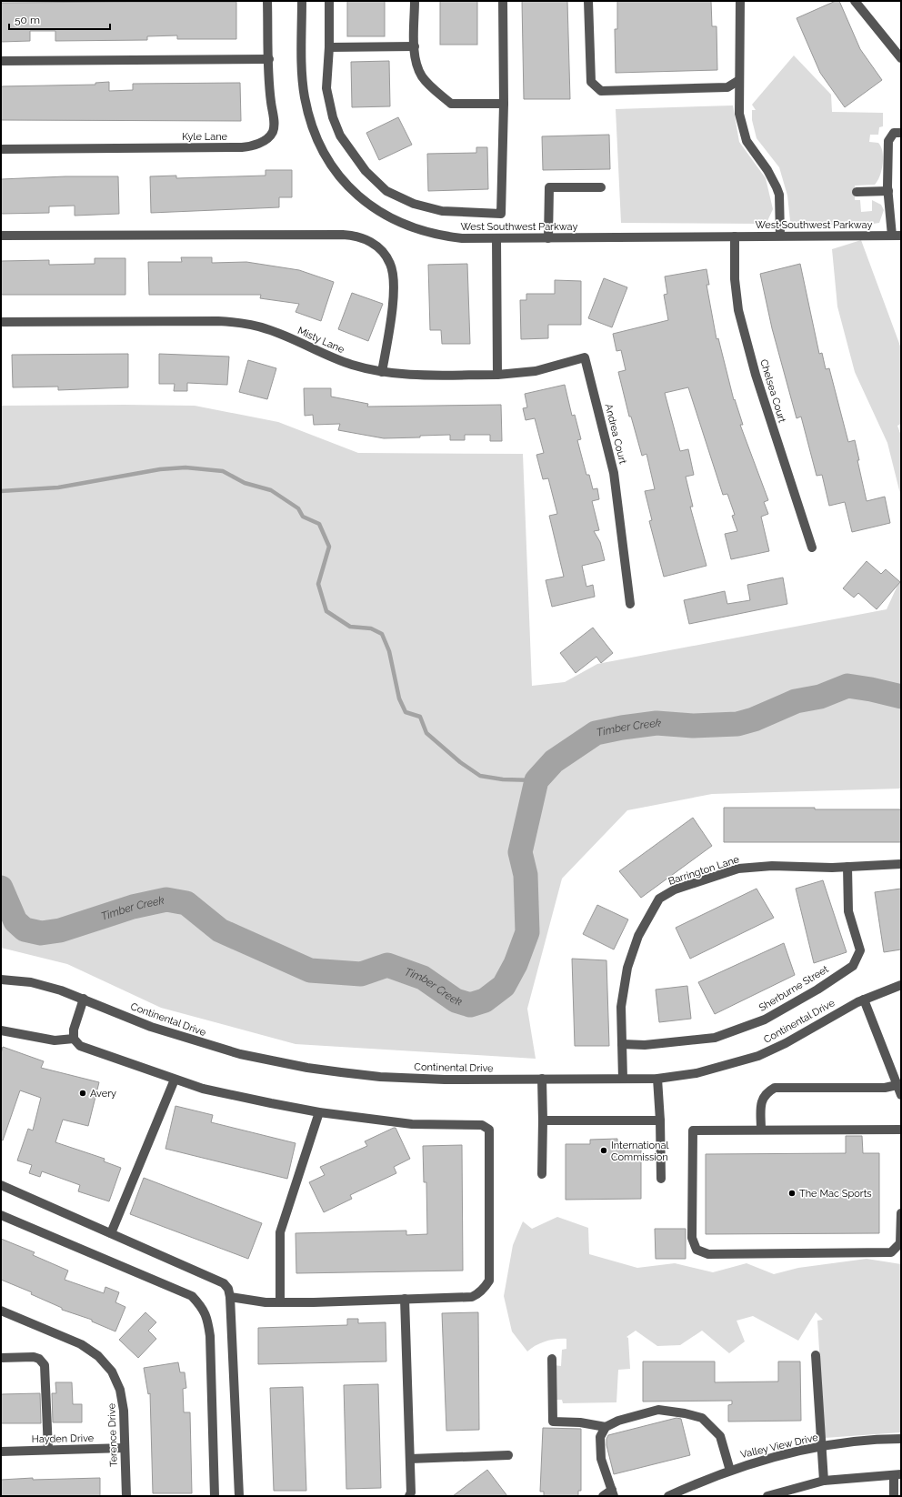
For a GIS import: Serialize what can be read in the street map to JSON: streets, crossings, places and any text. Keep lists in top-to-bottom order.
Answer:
{
  "streets": {
    "street": [
      "Kyle Lane",
      "West Southwest Parkway",
      "Misty Lane",
      "Chelsea Court",
      "Andrea Court",
      "Barrington Lane",
      "Sherburne Street",
      "Continental Drive",
      "Terence Drive",
      "Hayden Drive",
      "Valley View Drive"
    ]
  },
  "crossings": [
    ["West Southwest Parkway", "Chelsea Court"],
    ["Misty Lane", "Andrea Court"],
    ["Barrington Lane", "Sherburne Street"],
    ["Barrington Lane", "Continental Drive"],
    ["Terence Drive", "Hayden Drive"]
  ],
  "water": ["Timber Creek"],
  "places": ["Avery", "International Commission", "The Mac Sports"],
  "scale_bar": "50 m"
}
